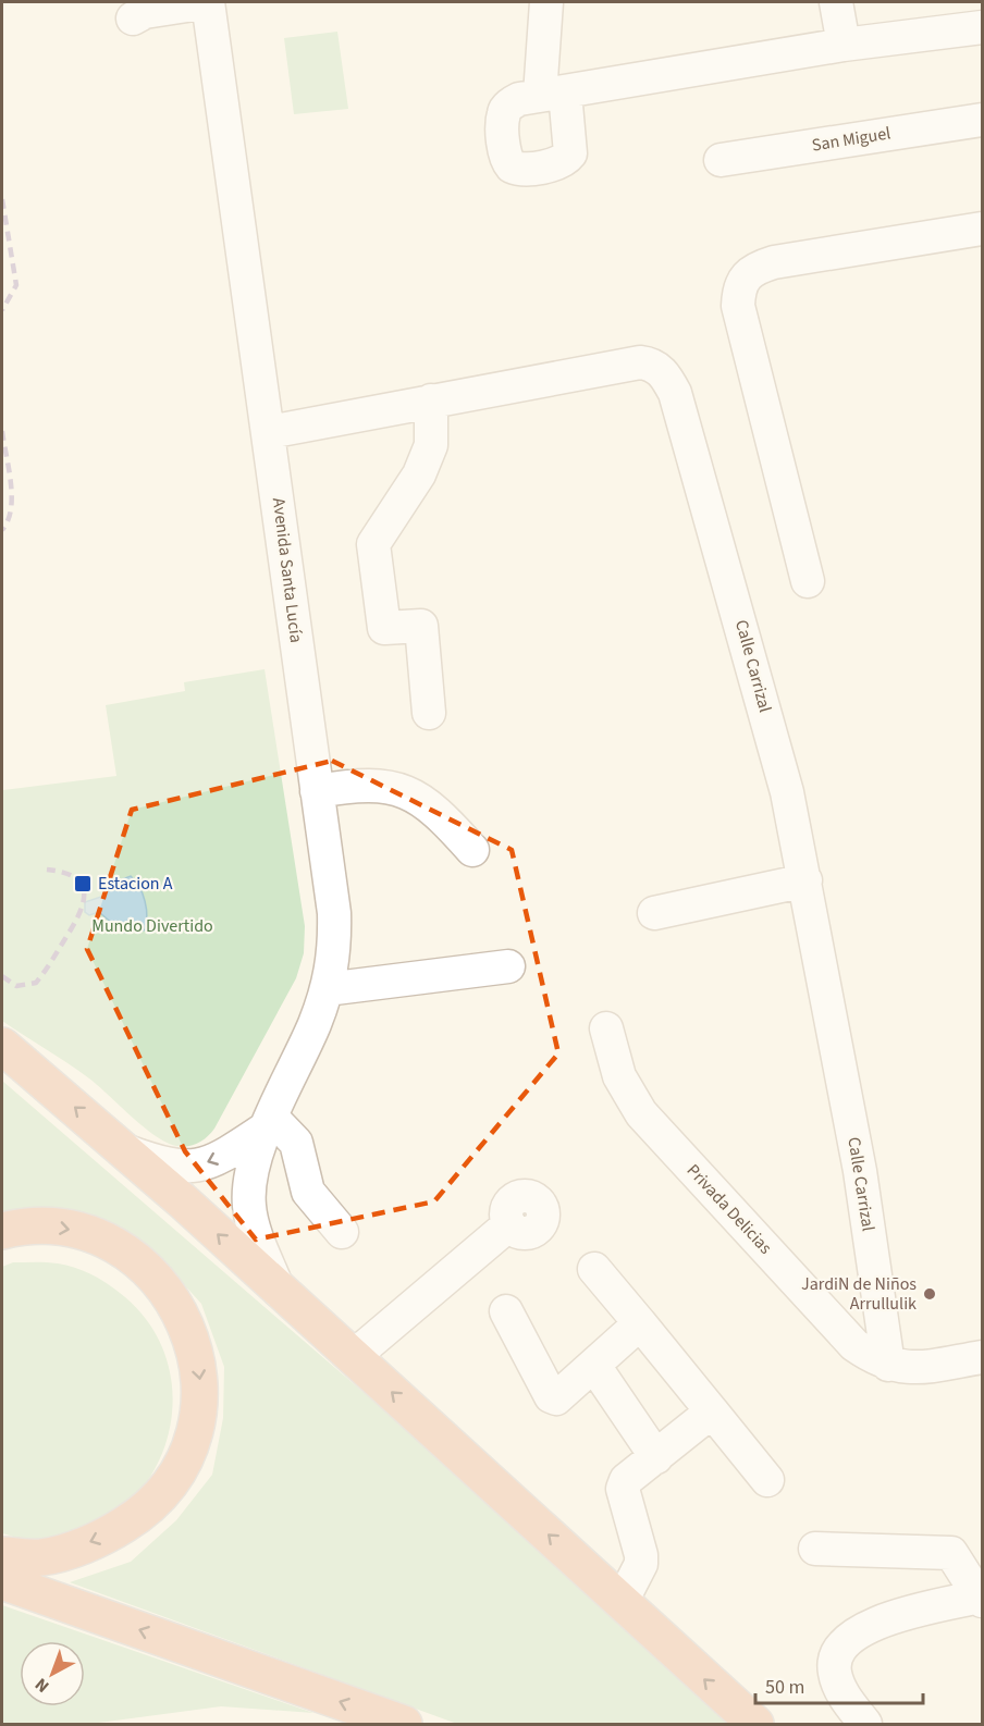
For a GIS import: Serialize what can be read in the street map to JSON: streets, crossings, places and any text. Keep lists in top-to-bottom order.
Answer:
{
  "streets": {
    "street": [
      "San Miguel",
      "Avenida Santa Lucía",
      "Calle Carrizal",
      "Privada Delicias"
    ]
  },
  "crossings": [
    ["Avenida Santa Lucía", "Calle Carrizal"],
    ["Calle Carrizal", "Privada Delicias"]
  ],
  "parks": ["Mundo Divertido"],
  "places": {
    "transit": ["Estacion A"],
    "other": ["JardiN de Niños Arrullulik"]
  },
  "scale_bar": "50 m",
  "north": "bottom left"
}
